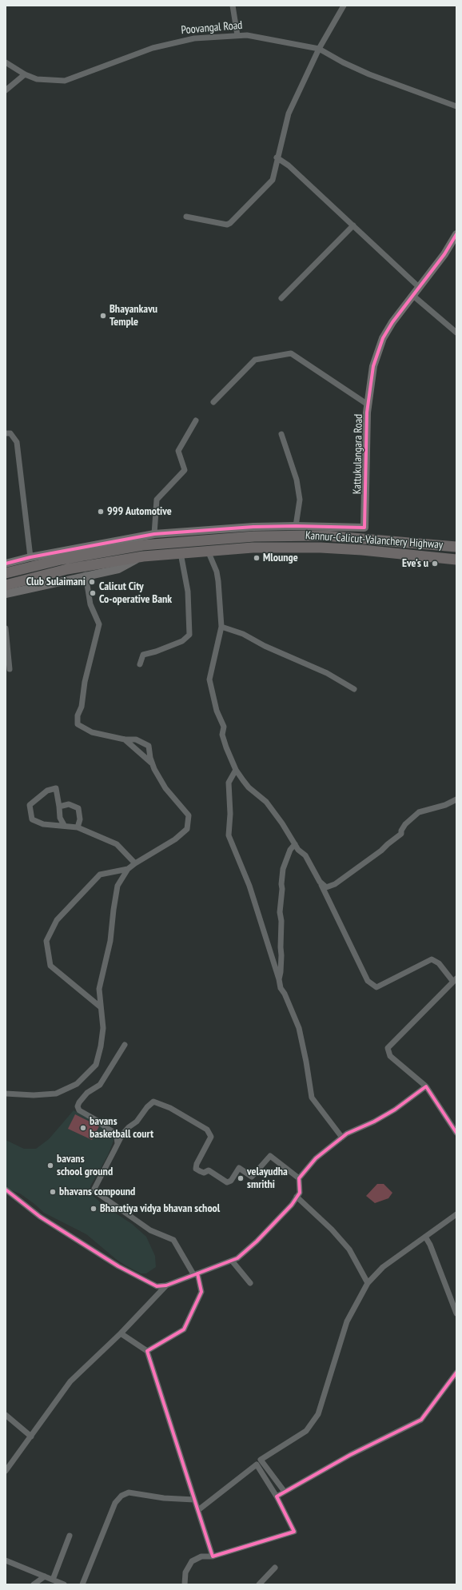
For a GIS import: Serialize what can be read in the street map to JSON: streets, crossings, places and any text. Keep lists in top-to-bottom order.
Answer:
{
  "streets": {
    "highway": ["Kannur-Calicut-Valanchery Highway"],
    "street": ["Poovangal Road", "Kattukulangara Road"]
  },
  "places": [
    "Bhayankavu Temple",
    "999 Automotive",
    "Mlounge",
    "Eve's u",
    "Club Sulaimani",
    "Calicut City Co-operative Bank",
    "bavans basketball court",
    "bavans school ground",
    "velayudha smrithi",
    "bhavans compound",
    "Bharatiya vidya bhavan school"
  ]
}
